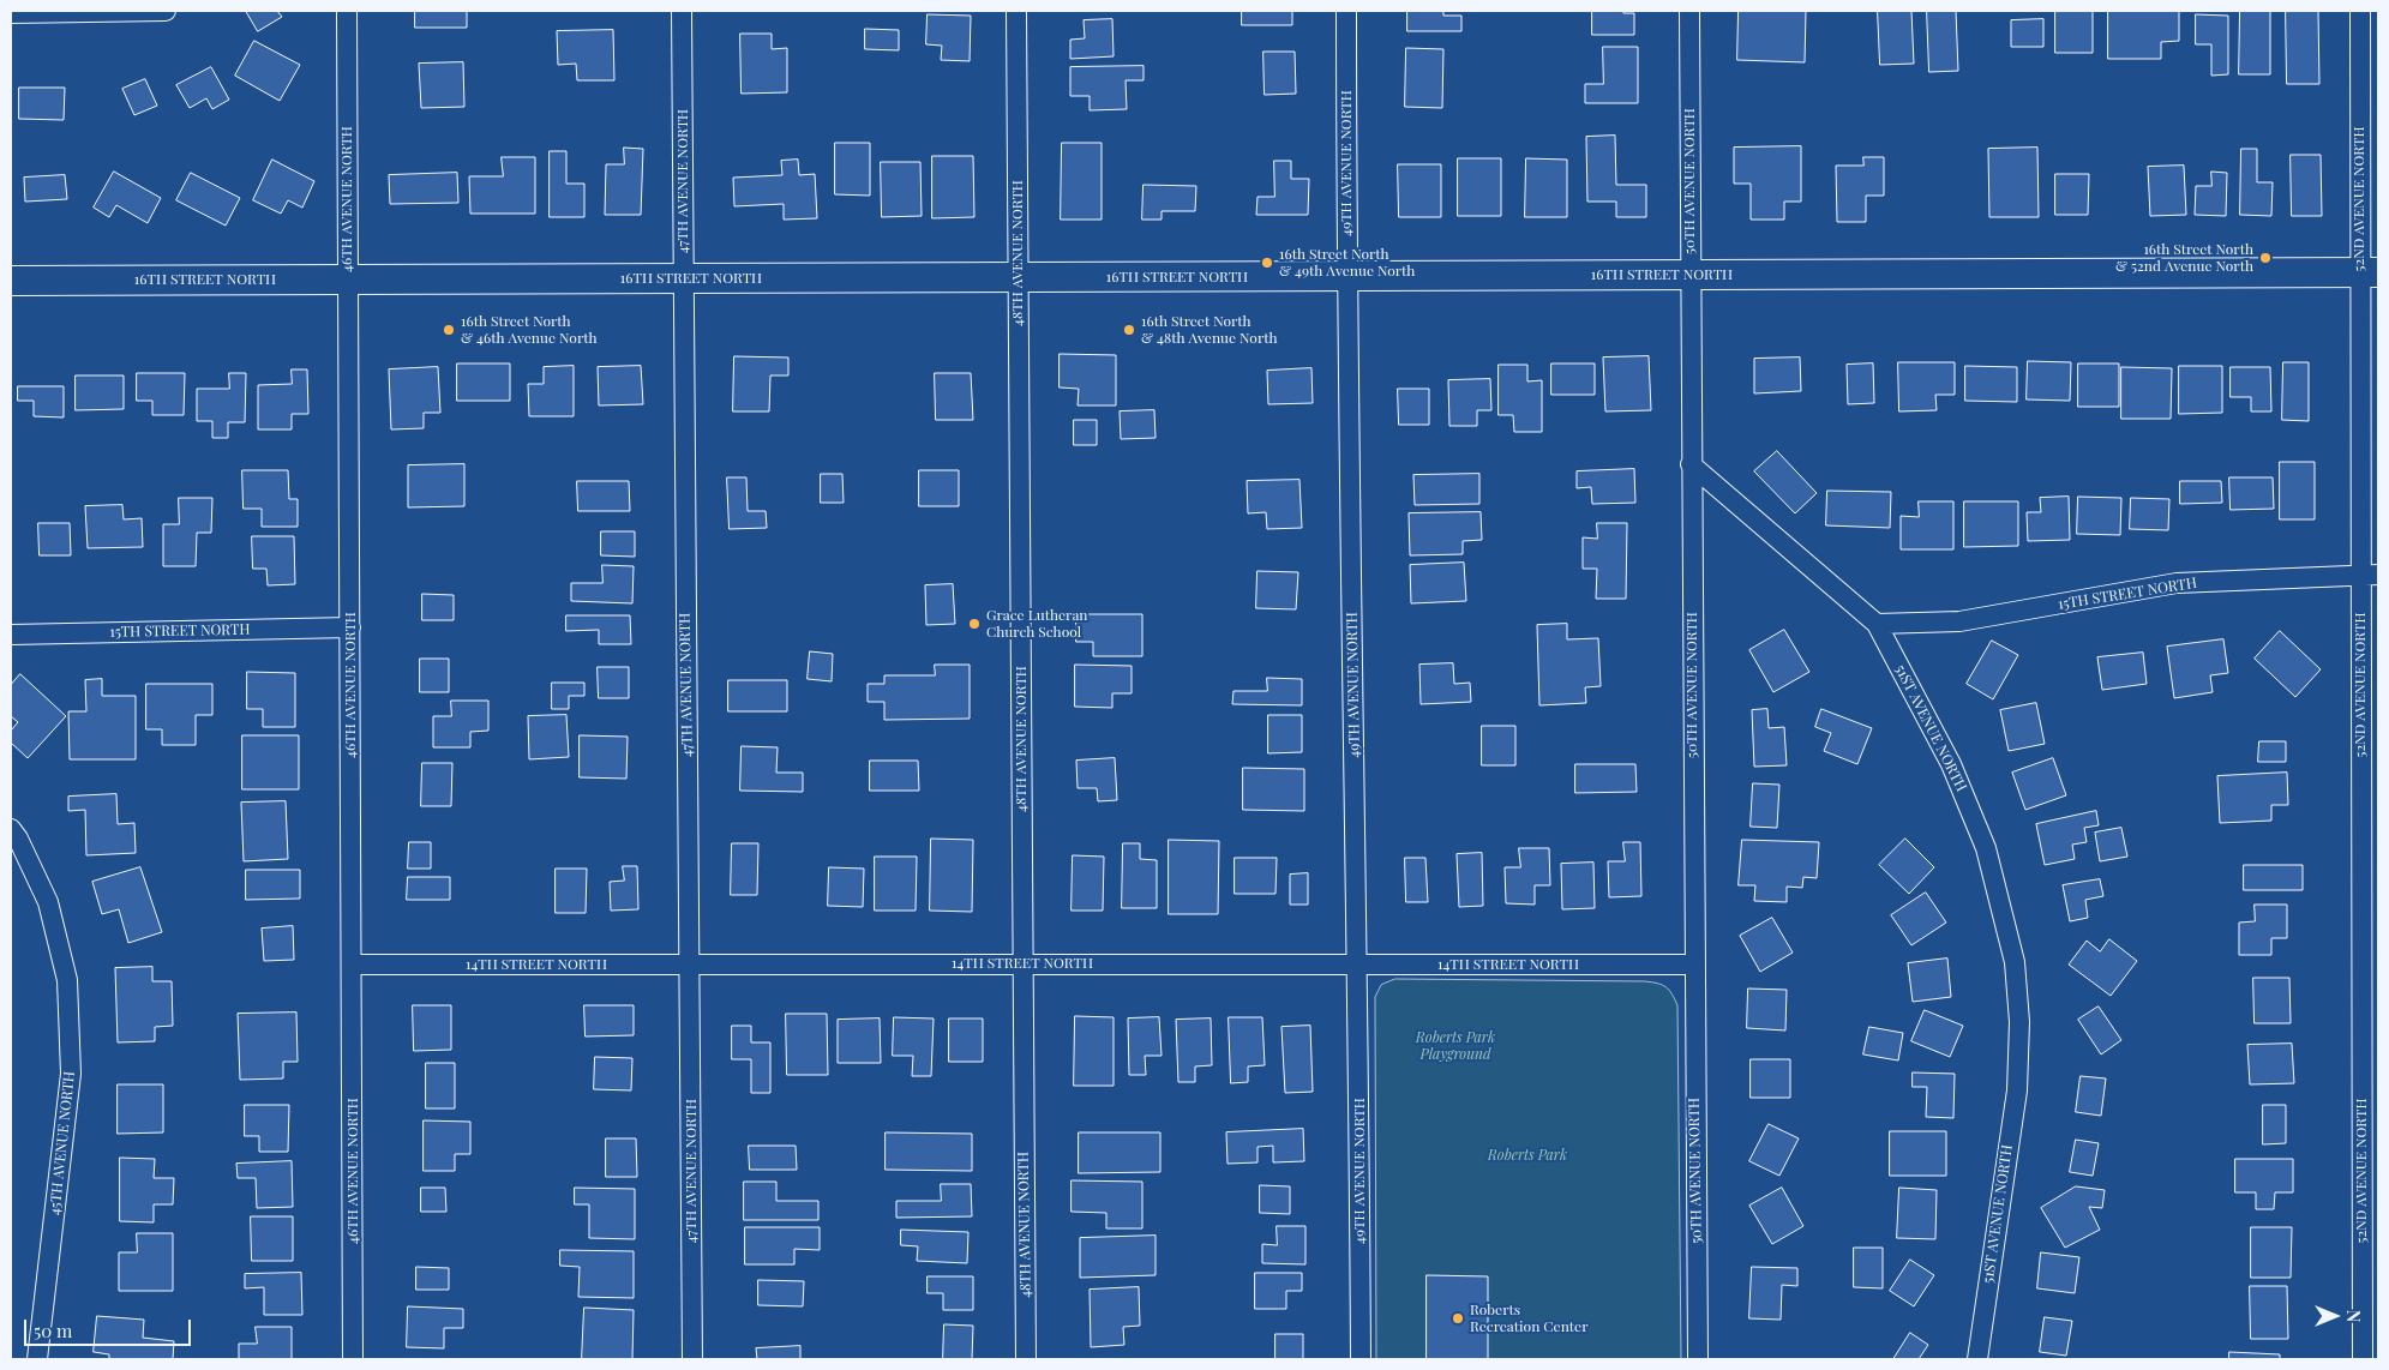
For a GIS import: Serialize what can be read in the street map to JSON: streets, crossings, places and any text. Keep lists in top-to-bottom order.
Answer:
{
  "streets": {
    "street": [
      "49TH AVENUE NORTH",
      "47TH AVENUE NORTH",
      "50TH AVENUE NORTH",
      "46TH AVENUE NORTH",
      "52ND AVENUE NORTH",
      "48TH AVENUE NORTH",
      "16TH STREET NORTH",
      "15TH STREET NORTH",
      "51ST AVENUE NORTH",
      "14TH STREET NORTH",
      "45TH AVENUE NORTH"
    ]
  },
  "crossings": [
    ["49TH AVENUE NORTH", "16TH STREET NORTH"],
    ["49TH AVENUE NORTH", "14TH STREET NORTH"],
    ["47TH AVENUE NORTH", "16TH STREET NORTH"],
    ["47TH AVENUE NORTH", "14TH STREET NORTH"],
    ["50TH AVENUE NORTH", "16TH STREET NORTH"],
    ["50TH AVENUE NORTH", "51ST AVENUE NORTH"],
    ["50TH AVENUE NORTH", "14TH STREET NORTH"],
    ["46TH AVENUE NORTH", "16TH STREET NORTH"],
    ["46TH AVENUE NORTH", "15TH STREET NORTH"],
    ["46TH AVENUE NORTH", "14TH STREET NORTH"],
    ["52ND AVENUE NORTH", "16TH STREET NORTH"],
    ["52ND AVENUE NORTH", "15TH STREET NORTH"],
    ["48TH AVENUE NORTH", "16TH STREET NORTH"],
    ["48TH AVENUE NORTH", "14TH STREET NORTH"],
    ["15TH STREET NORTH", "51ST AVENUE NORTH"]
  ],
  "parks": ["Roberts Park Playground", "Roberts Park"],
  "places": [
    "16th Street North & 52nd Avenue North",
    "16th Street North & 49th Avenue North",
    "16th Street North & 46th Avenue North",
    "16th Street North & 48th Avenue North",
    "Grace Lutheran Church School",
    "Roberts Recreation Center"
  ],
  "scale_bar": "50 m",
  "north": "right"
}
